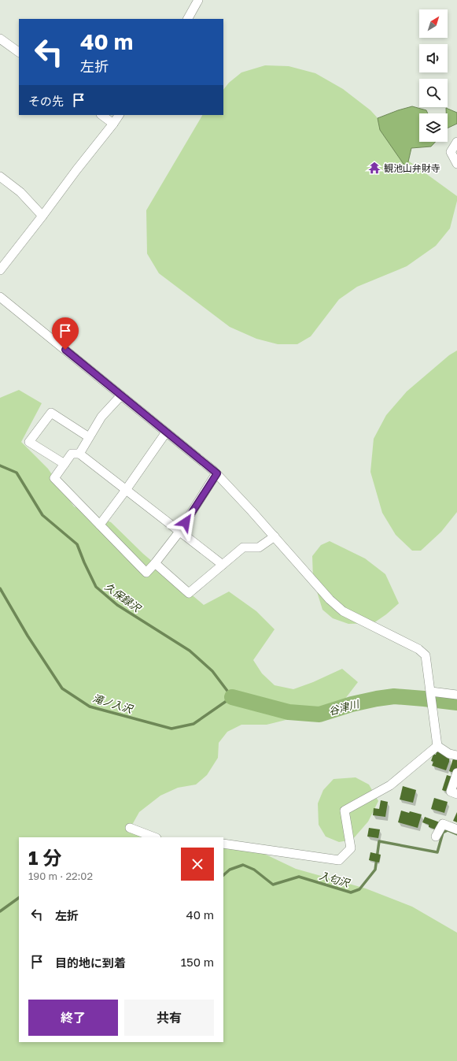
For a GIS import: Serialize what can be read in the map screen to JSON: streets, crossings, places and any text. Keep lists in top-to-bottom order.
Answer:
{
  "water": [
    "久保録沢",
    "滝ノ入沢",
    "谷津川",
    "入匂沢"
  ],
  "places": {
    "temple": ["観池山弁財寺"]
  },
  "north": "top right",
  "page": {
    "turn": ["40 m", "左折"],
    "then": "その先",
    "heading": ["1 分", "190 m · 22:02"],
    "list": [
      {
        "name": "左折",
        "value": "40 m"
      },
      {
        "name": "目的地に到着",
        "value": "150 m"
      }
    ],
    "buttons": ["終了", "共有"]
  }
}
